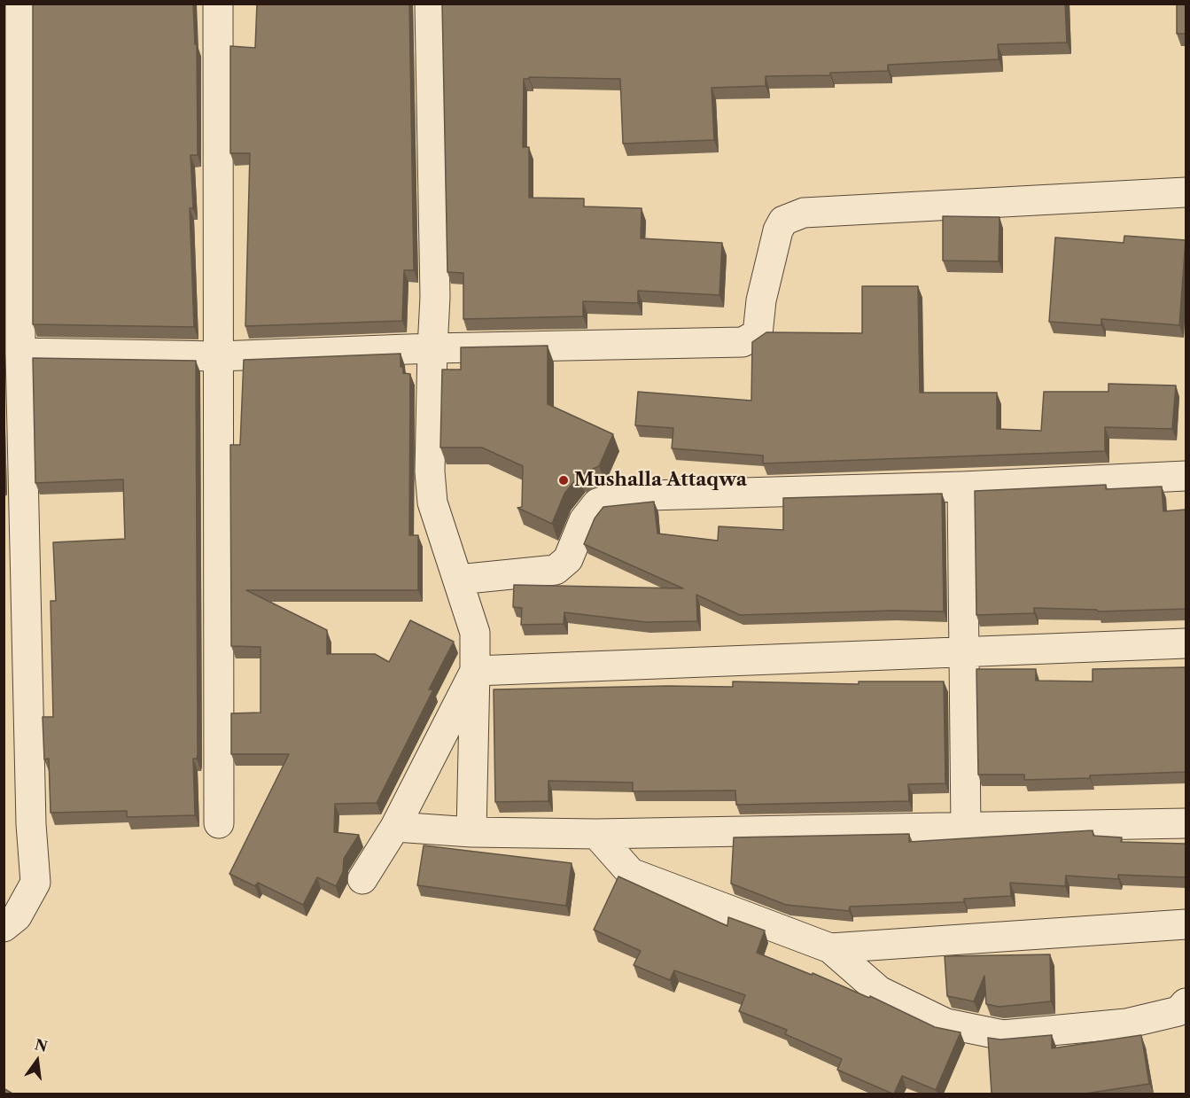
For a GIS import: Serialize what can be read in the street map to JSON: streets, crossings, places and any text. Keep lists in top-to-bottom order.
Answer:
{
  "places": ["Mushalla Attaqwa"],
  "north": "top"
}
